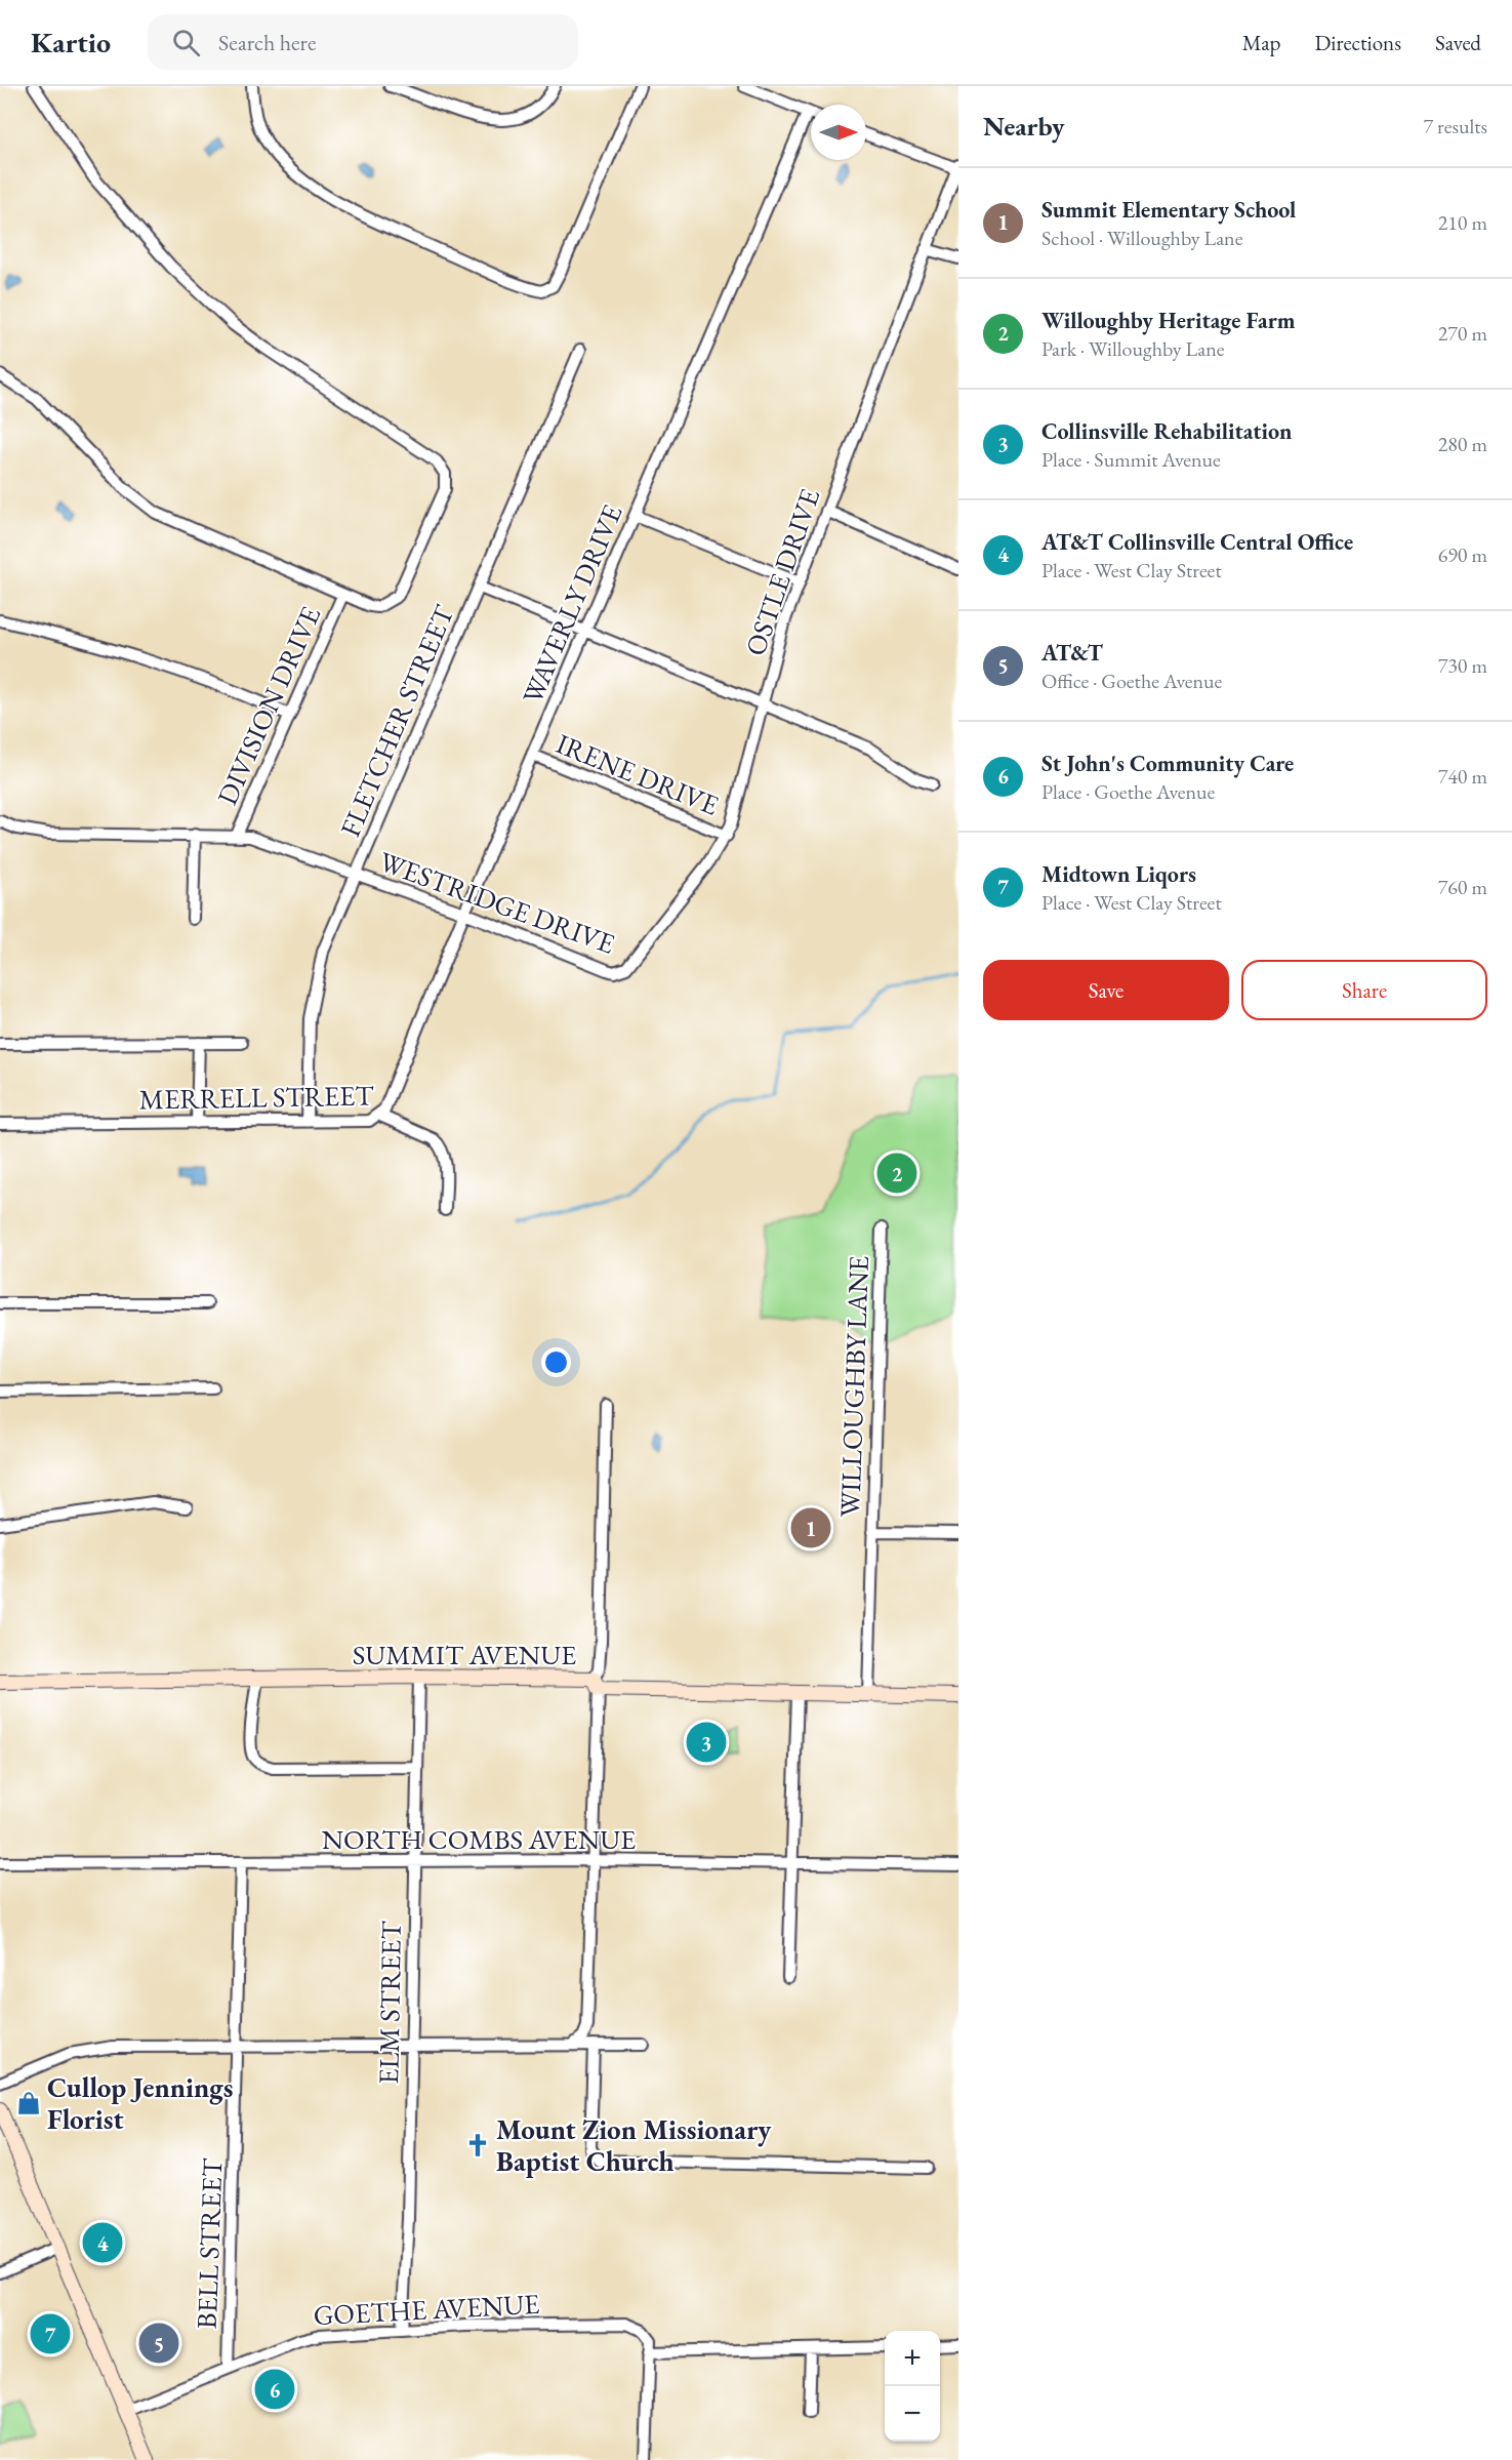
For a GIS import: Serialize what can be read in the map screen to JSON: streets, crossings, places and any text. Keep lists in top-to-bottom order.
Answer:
{
  "streets": {
    "street": [
      "OSTLE DRIVE",
      "WAVERLY DRIVE",
      "DIVISION DRIVE",
      "FLETCHER STREET",
      "IRENE DRIVE",
      "WESTRIDGE DRIVE",
      "MERRELL STREET",
      "WILLOUGHBY LANE",
      "SUMMIT AVENUE",
      "NORTH COMBS AVENUE",
      "ELM STREET",
      "BELL STREET",
      "GOETHE AVENUE"
    ]
  },
  "crossings": [
    ["OSTLE DRIVE", "IRENE DRIVE"],
    ["OSTLE DRIVE", "WESTRIDGE DRIVE"],
    ["WAVERLY DRIVE", "IRENE DRIVE"],
    ["WAVERLY DRIVE", "WESTRIDGE DRIVE"],
    ["WAVERLY DRIVE", "MERRELL STREET"],
    ["DIVISION DRIVE", "WESTRIDGE DRIVE"],
    ["FLETCHER STREET", "WESTRIDGE DRIVE"],
    ["FLETCHER STREET", "MERRELL STREET"],
    ["WILLOUGHBY LANE", "SUMMIT AVENUE"],
    ["SUMMIT AVENUE", "ELM STREET"],
    ["NORTH COMBS AVENUE", "ELM STREET"],
    ["NORTH COMBS AVENUE", "BELL STREET"],
    ["ELM STREET", "GOETHE AVENUE"],
    ["BELL STREET", "GOETHE AVENUE"]
  ],
  "places": {
    "shop": ["Cullop Jennings Florist"],
    "church": ["Mount Zion Missionary Baptist Church"]
  },
  "north": "right",
  "page": {
    "header": "Kartio",
    "search": "Search here",
    "nav": ["Map", "Directions", "Saved"],
    "heading": ["Nearby", "7 results"],
    "list": [
      {
        "mark": "1",
        "name": "Summit Elementary School",
        "note": "School · Willoughby Lane",
        "value": "210 m"
      },
      {
        "mark": "2",
        "name": "Willoughby Heritage Farm",
        "note": "Park · Willoughby Lane",
        "value": "270 m"
      },
      {
        "mark": "3",
        "name": "Collinsville Rehabilitation",
        "note": "Place · Summit Avenue",
        "value": "280 m"
      },
      {
        "mark": "4",
        "name": "AT&T Collinsville Central Office",
        "note": "Place · West Clay Street",
        "value": "690 m"
      },
      {
        "mark": "5",
        "name": "AT&T",
        "note": "Office · Goethe Avenue",
        "value": "730 m"
      },
      {
        "mark": "6",
        "name": "St John's Community Care",
        "note": "Place · Goethe Avenue",
        "value": "740 m"
      },
      {
        "mark": "7",
        "name": "Midtown Liqors",
        "note": "Place · West Clay Street",
        "value": "760 m"
      }
    ],
    "buttons": ["Save", "Share"],
    "pins": [
      "2",
      "1",
      "3",
      "4",
      "7",
      "5",
      "6"
    ],
    "map_buttons": ["+", "−"]
  }
}
